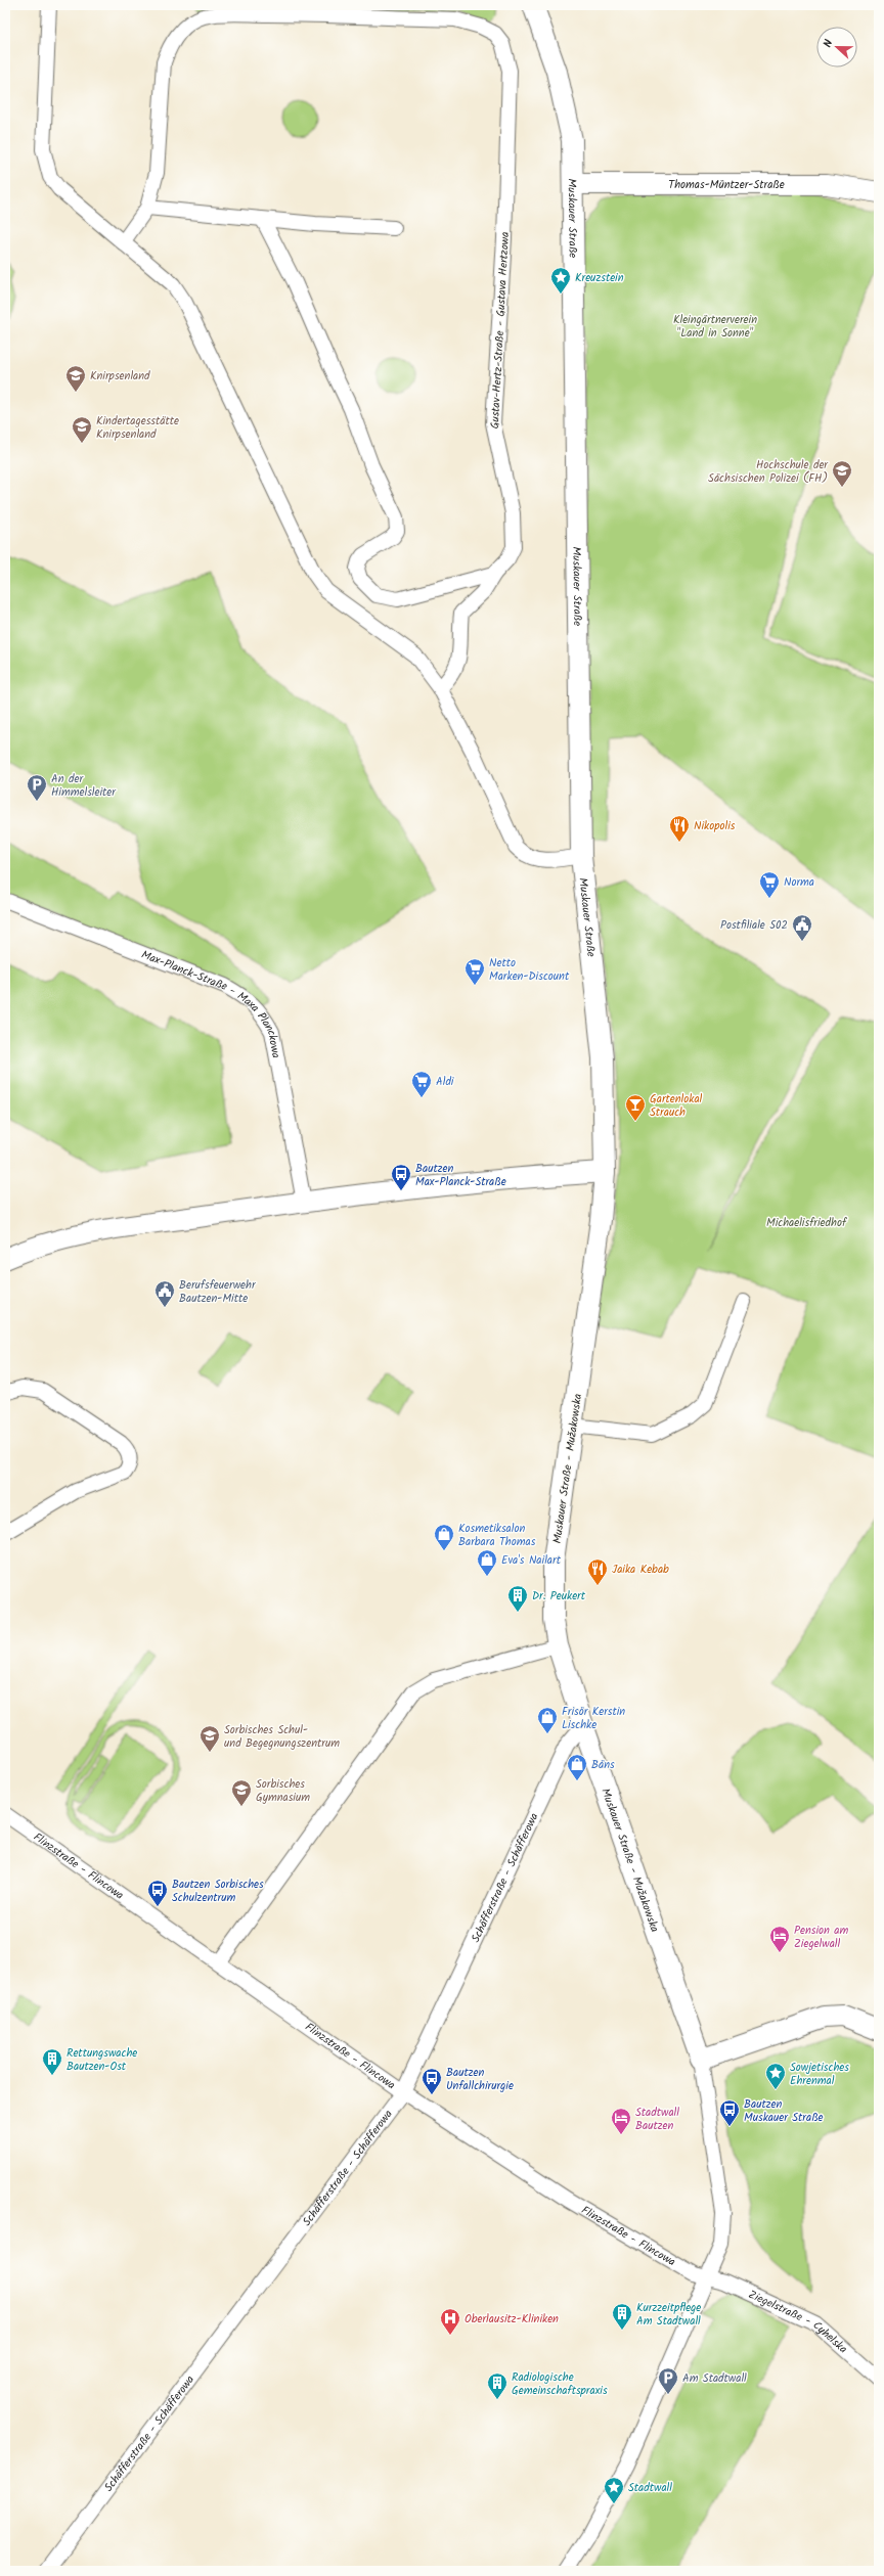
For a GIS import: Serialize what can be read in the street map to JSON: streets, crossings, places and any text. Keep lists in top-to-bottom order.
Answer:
{
  "streets": {
    "street": [
      "Thomas-Müntzer-Straße",
      "Muskauer Straße",
      "Gustav-Hertz-Straße - Gustava Hertzowa",
      "Max-Planck-Straße - Maxa Planckowa",
      "Muskauer Straße - Mužakowska",
      "Flinzstraße - Flincowa",
      "Schäfferstraße - Schäfferowa",
      "Ziegelstraße - Cyhelska"
    ]
  },
  "crossings": [
    ["Thomas-Müntzer-Straße", "Muskauer Straße"],
    ["Muskauer Straße", "Muskauer Straße - Mužakowska"],
    ["Muskauer Straße - Mužakowska", "Flinzstraße - Flincowa"],
    ["Muskauer Straße - Mužakowska", "Schäfferstraße - Schäfferowa"],
    ["Muskauer Straße - Mužakowska", "Ziegelstraße - Cyhelska"],
    ["Flinzstraße - Flincowa", "Schäfferstraße - Schäfferowa"],
    ["Flinzstraße - Flincowa", "Ziegelstraße - Cyhelska"]
  ],
  "parks": ["Kleingärtnerverein \"Land in Sonne\"", "Michaelisfriedhof"],
  "places": {
    "place": ["Kreuzstein", "Sowjetisches Ehrenmal", "Stadtwall"],
    "school or university": [
      "Knirpsenland",
      "Kindertagesstätte Knirpsenland",
      "Hochschule der Sächsischen Polizei (FH)",
      "Sorbisches Schul- und Begegnungszentrum",
      "Sorbisches Gymnasium"
    ],
    "parking": ["An der Himmelsleiter", "Am Stadtwall"],
    "restaurant": ["Nikopolis", "Jaika Kebab"],
    "supermarket": ["Norma", "Netto Marken-Discount", "Aldi"],
    "public building": ["Postfiliale 502", "Berufsfeuerwehr Bautzen-Mitte"],
    "bar": ["Gartenlokal Strauch"],
    "bus stop": [
      "Bautzen Max-Planck-Straße",
      "Bautzen Sorbisches Schulzentrum",
      "Bautzen Unfallchirurgie",
      "Bautzen Muskauer Straße"
    ],
    "shop": [
      "Kosmetiksalon Barbara Thomas",
      "Eva's Nailart",
      "Frisör Kerstin Lischke",
      "Bäns"
    ],
    "building": [
      "Dr. Peukert",
      "Rettungswache Bautzen-Ost",
      "Kurzzeitpflege Am Stadtwall",
      "Radiologische Gemeinschaftspraxis"
    ],
    "hotel": ["Pension am Ziegelwall", "Stadtwall Bautzen"],
    "hospital": ["Oberlausitz-Kliniken"]
  },
  "north": "left"
}
